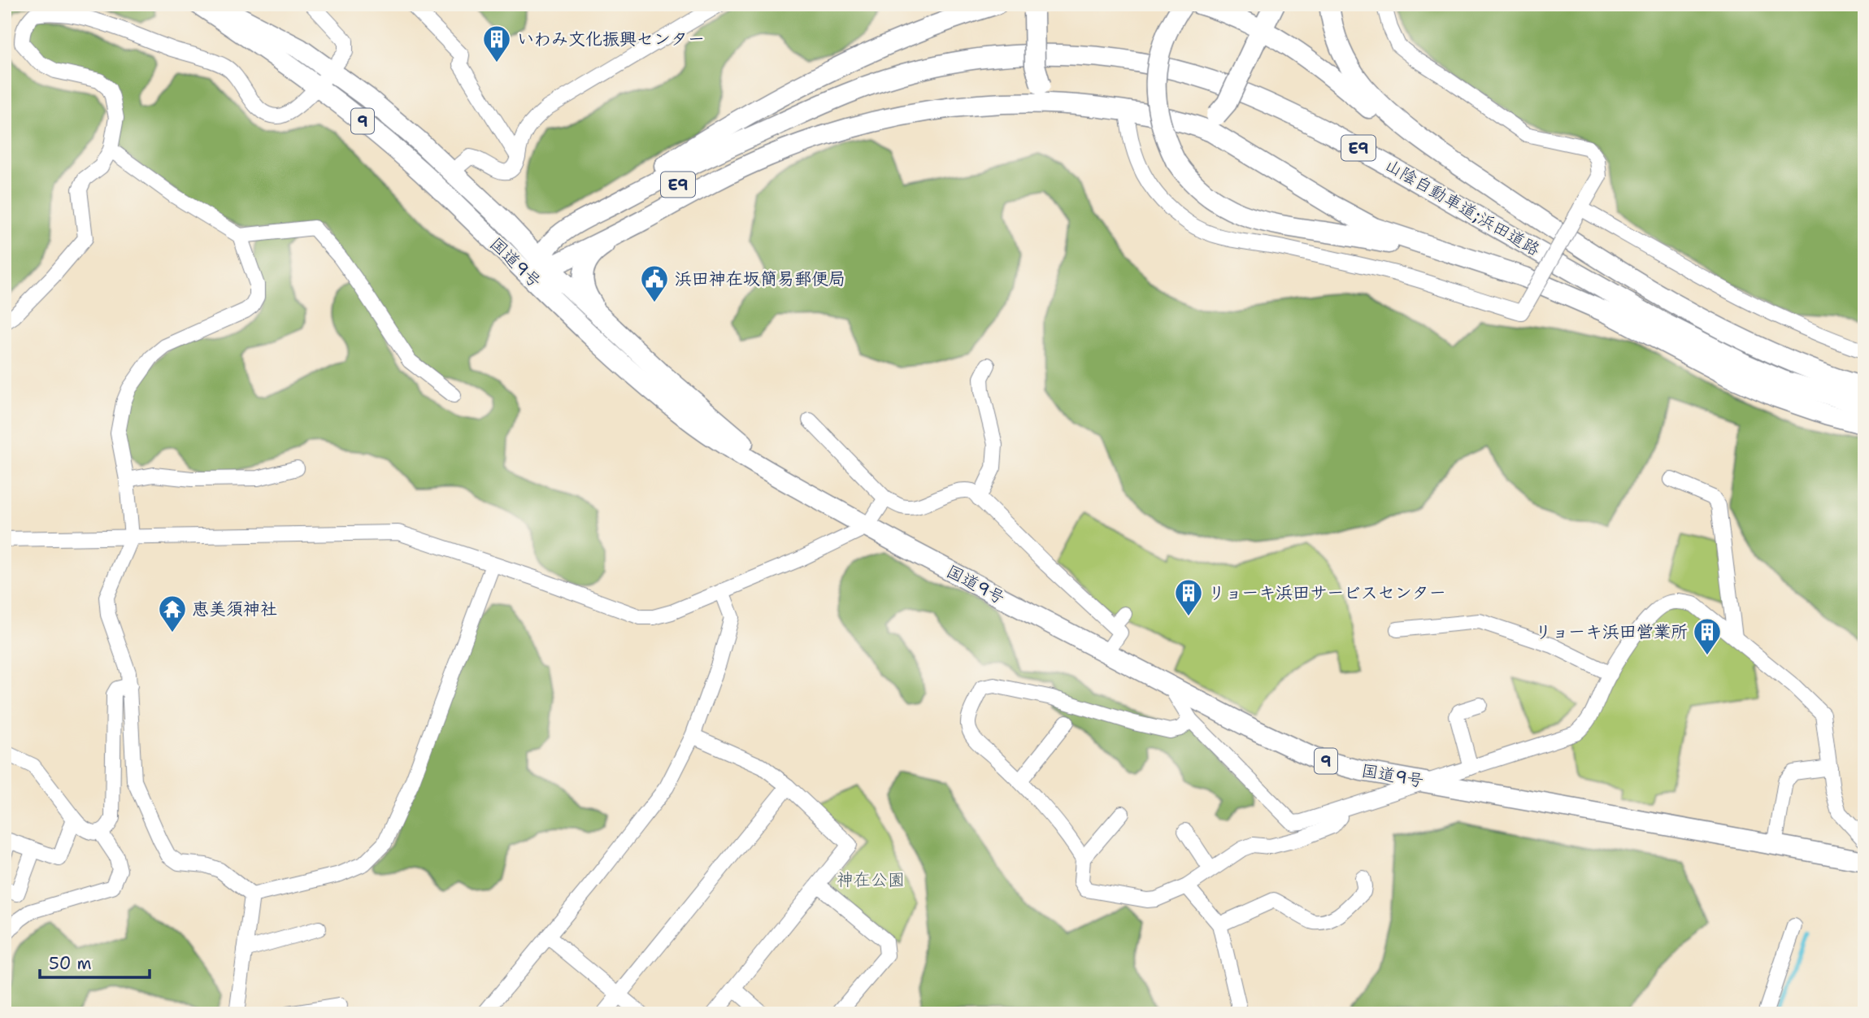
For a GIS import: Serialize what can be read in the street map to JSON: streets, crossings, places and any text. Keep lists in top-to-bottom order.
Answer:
{
  "streets": {
    "highway": [
      "9",
      "E9",
      "山陰自動車道;浜田道路",
      "国道9号"
    ]
  },
  "crossings": [
    ["E9", "山陰自動車道;浜田道路"],
    ["E9", "国道9号"]
  ],
  "parks": ["神在公園"],
  "places": {
    "building": ["いわみ文化振興センター", "リョーキ浜田サービスセンター", "リョーキ浜田営業所"],
    "public building": ["浜田神在坂簡易郵便局"],
    "temple": ["恵美須神社"]
  },
  "scale_bar": "50 m"
}
